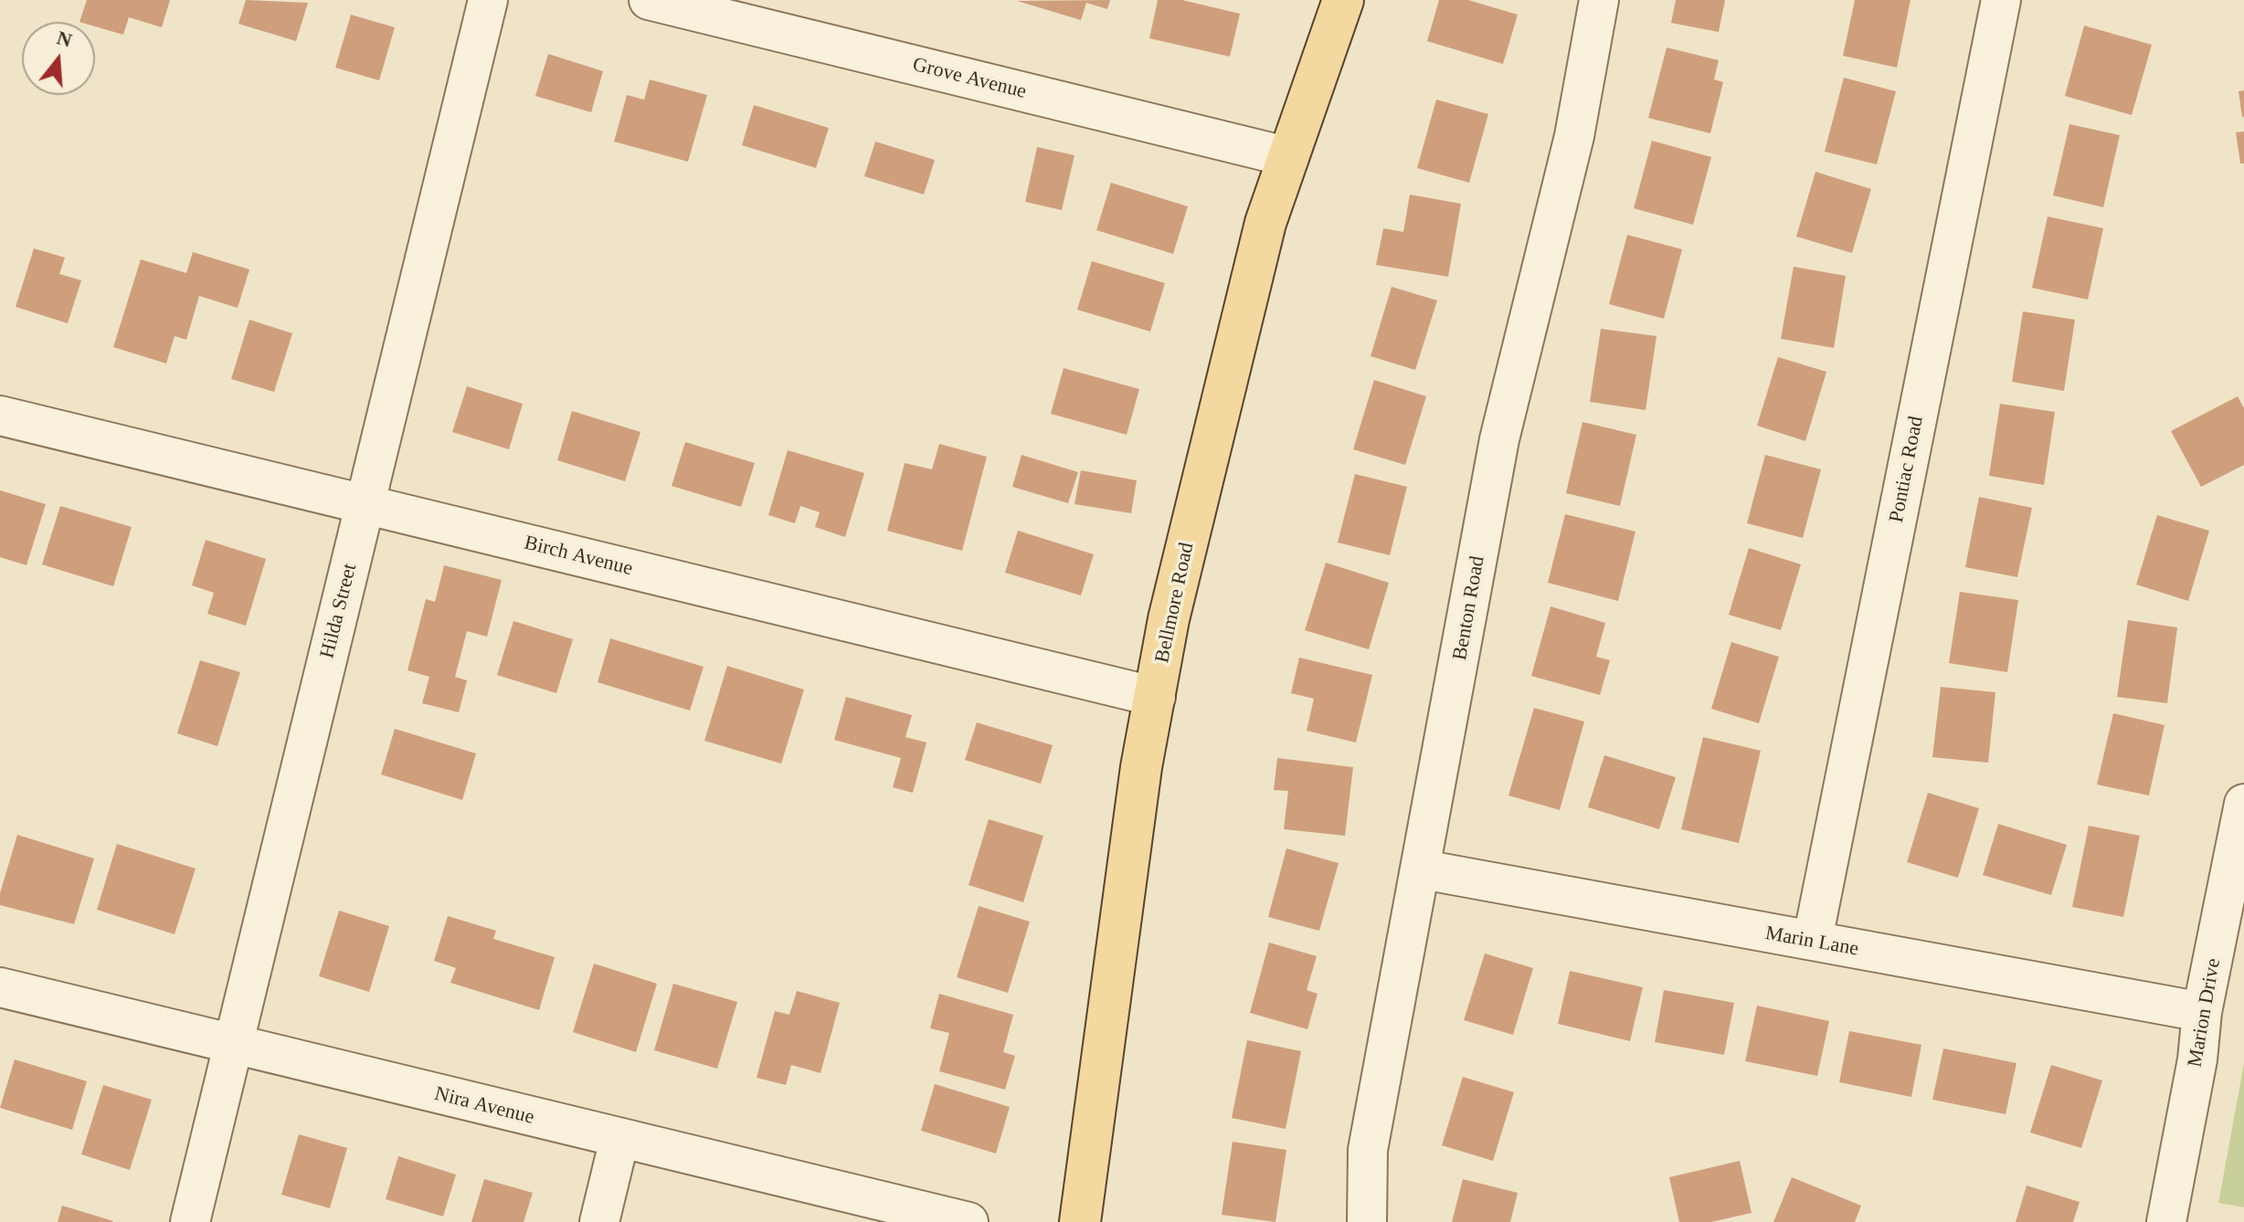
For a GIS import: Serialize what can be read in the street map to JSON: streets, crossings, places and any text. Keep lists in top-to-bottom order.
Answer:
{
  "streets": {
    "main road": ["Bellmore Road"],
    "street": [
      "Grove Avenue",
      "Pontiac Road",
      "Birch Avenue",
      "Benton Road",
      "Hilda Street",
      "Marin Lane",
      "Marion Drive",
      "Nira Avenue"
    ]
  },
  "crossings": [
    ["Grove Avenue", "Bellmore Road"],
    ["Pontiac Road", "Marin Lane"],
    ["Birch Avenue", "Bellmore Road"],
    ["Birch Avenue", "Hilda Street"],
    ["Benton Road", "Marin Lane"],
    ["Hilda Street", "Nira Avenue"],
    ["Marin Lane", "Marion Drive"]
  ],
  "north": "top"
}
